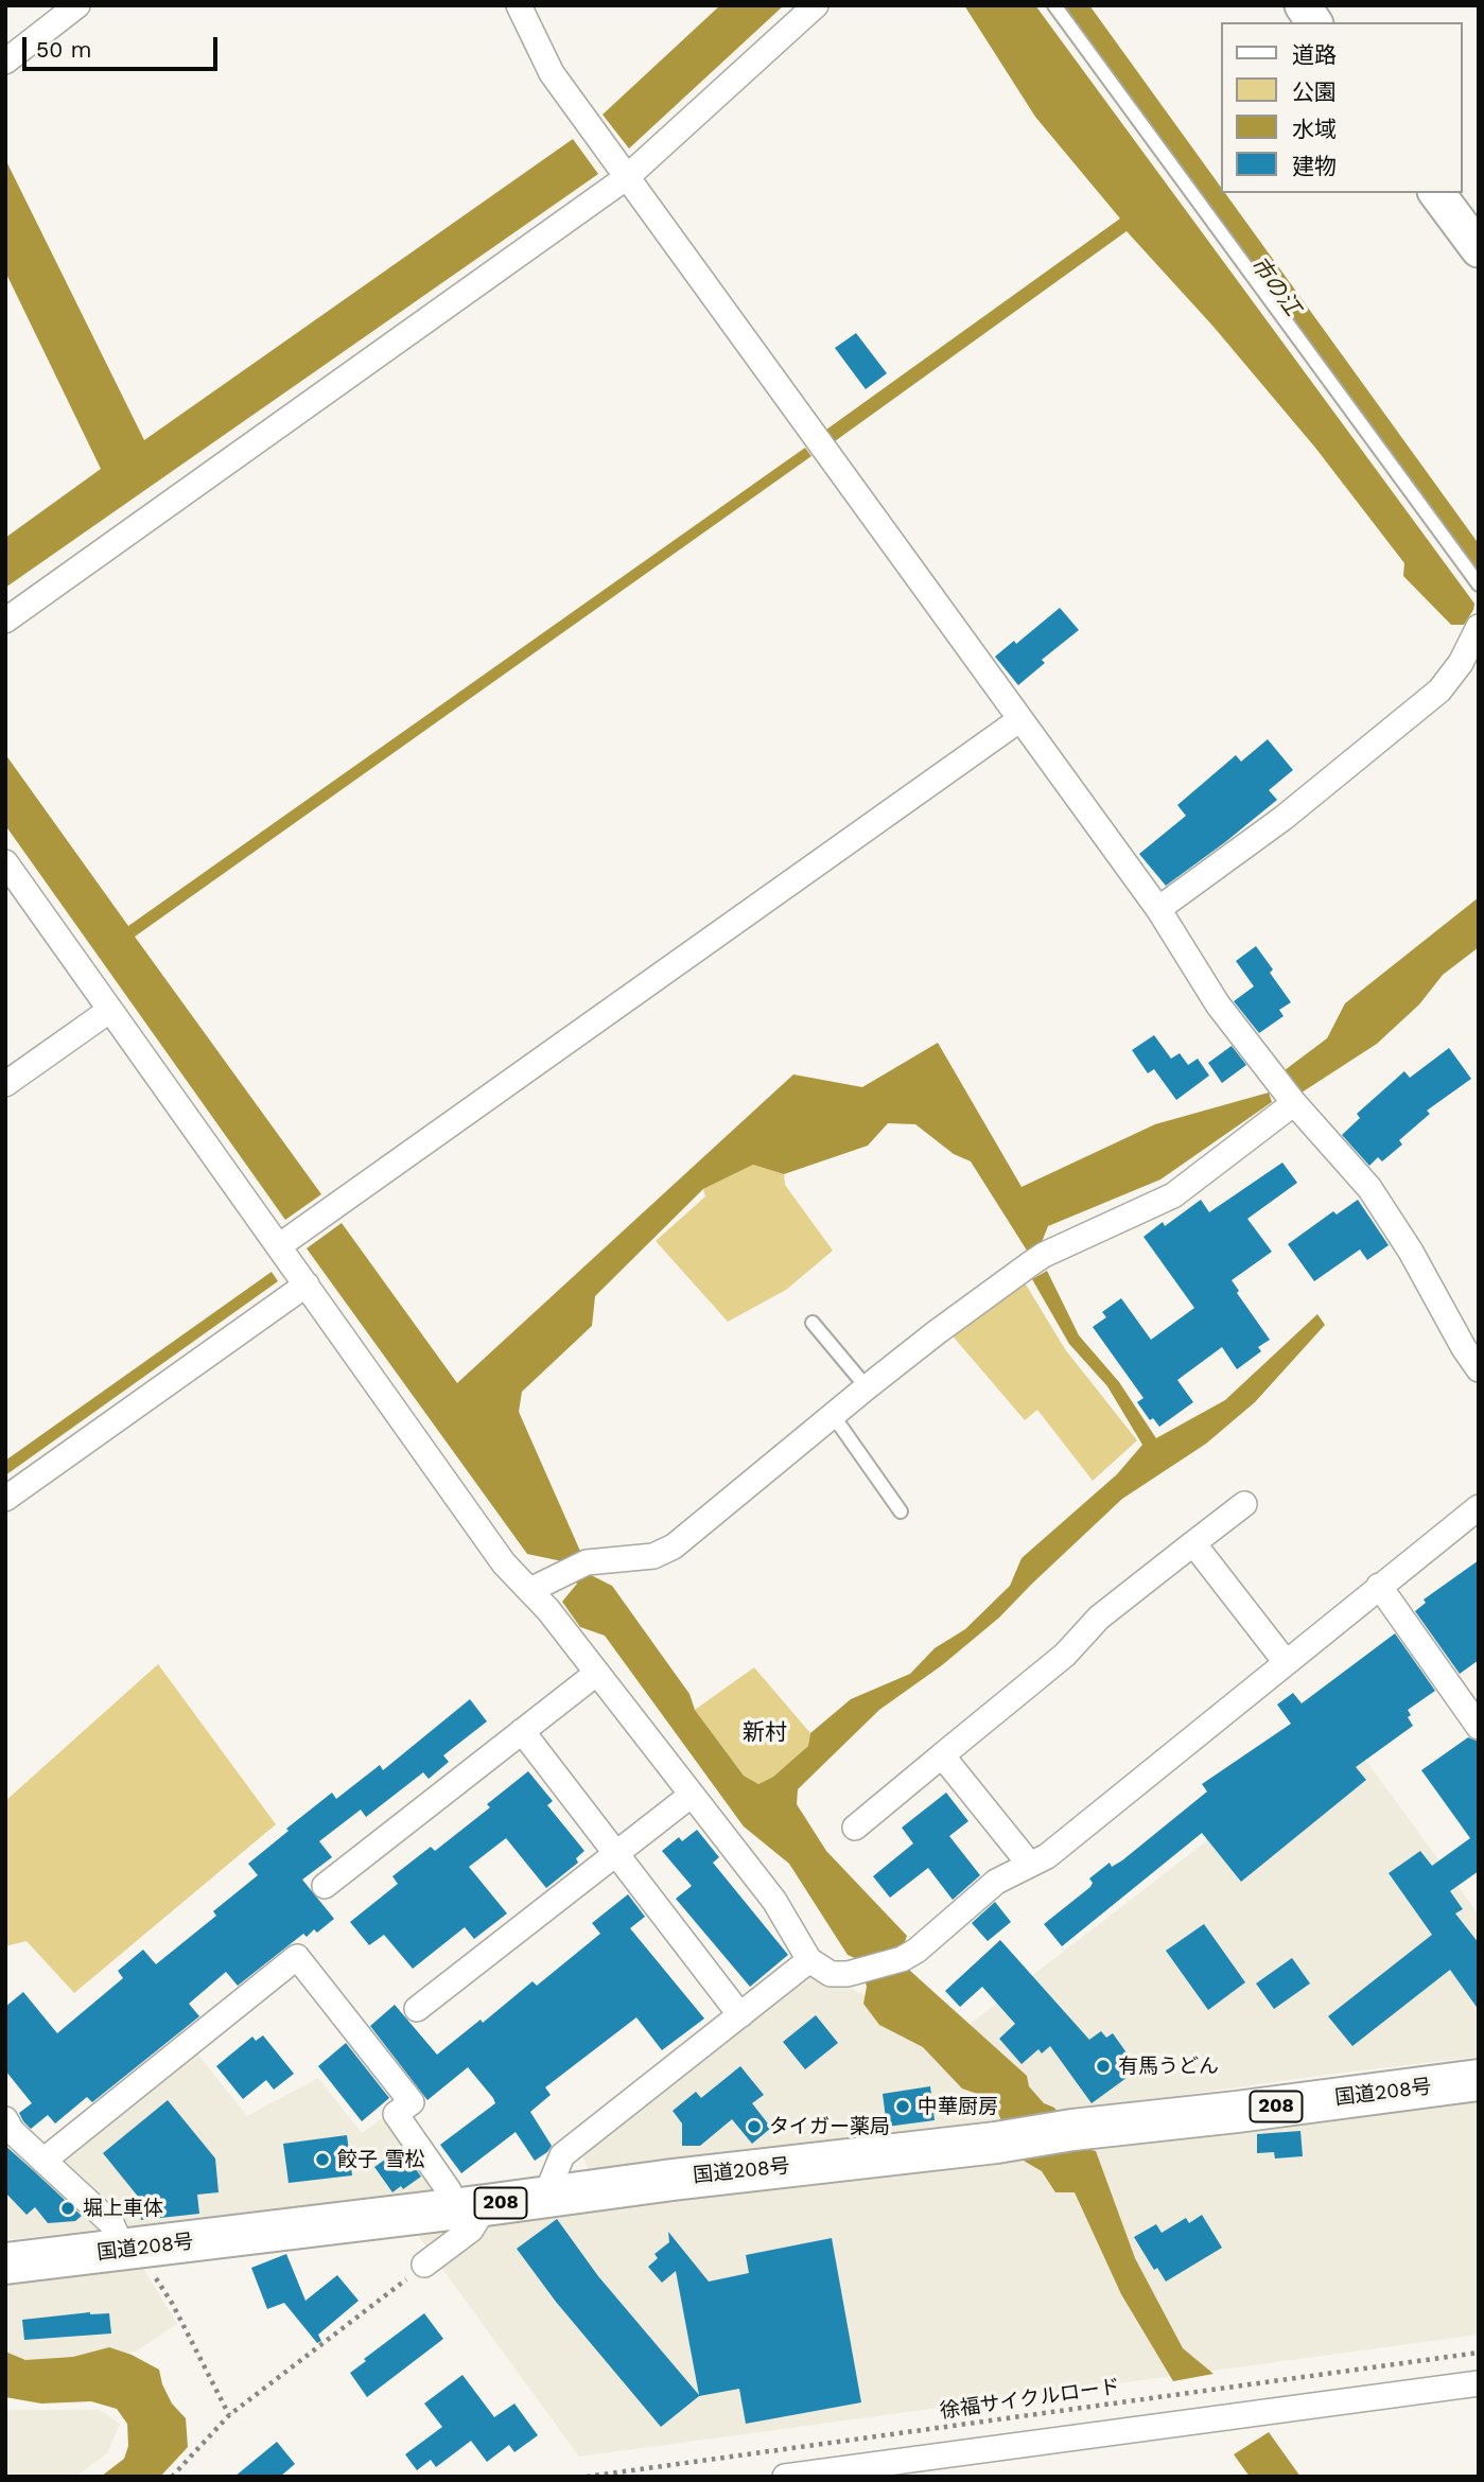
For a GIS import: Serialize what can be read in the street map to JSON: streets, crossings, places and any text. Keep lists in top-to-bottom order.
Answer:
{
  "streets": {
    "highway": ["国道208号", "208"],
    "path": ["徐福サイクルロード"]
  },
  "districts": ["新村"],
  "water": ["市の江"],
  "places": [
    "有馬うどん",
    "中華厨房",
    "タイガー薬局",
    "餃子 雪松",
    "堀上車体"
  ],
  "legend": [
    "道路",
    "公園",
    "水域",
    "建物"
  ],
  "scale_bar": "50 m"
}
